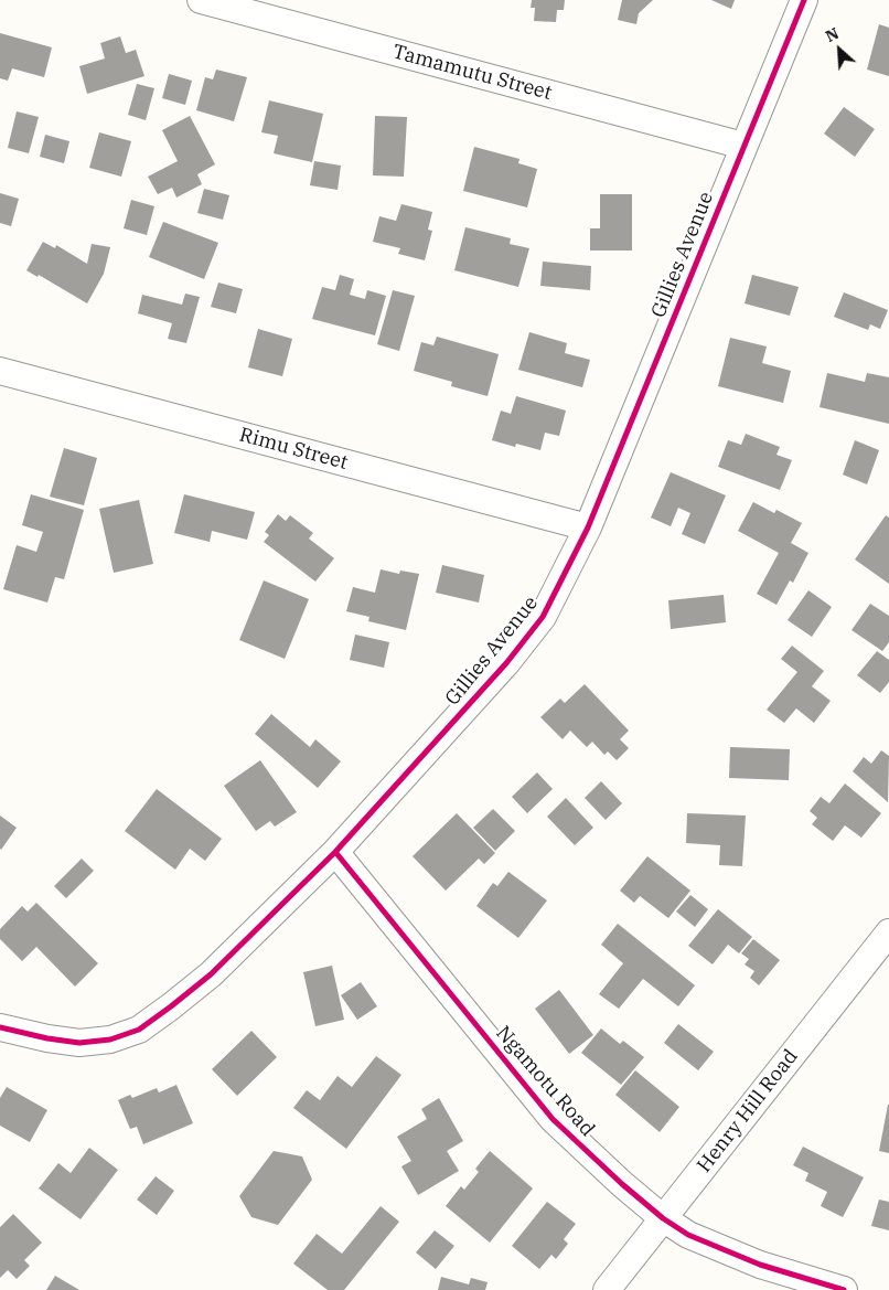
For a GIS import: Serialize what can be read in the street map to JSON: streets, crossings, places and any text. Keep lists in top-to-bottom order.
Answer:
{
  "streets": {
    "street": [
      "Tamamutu Street",
      "Gillies Avenue",
      "Rimu Street",
      "Ngamotu Road",
      "Henry Hill Road"
    ]
  },
  "crossings": [
    ["Tamamutu Street", "Gillies Avenue"],
    ["Gillies Avenue", "Rimu Street"],
    ["Gillies Avenue", "Ngamotu Road"],
    ["Ngamotu Road", "Henry Hill Road"]
  ],
  "north": "top left"
}
